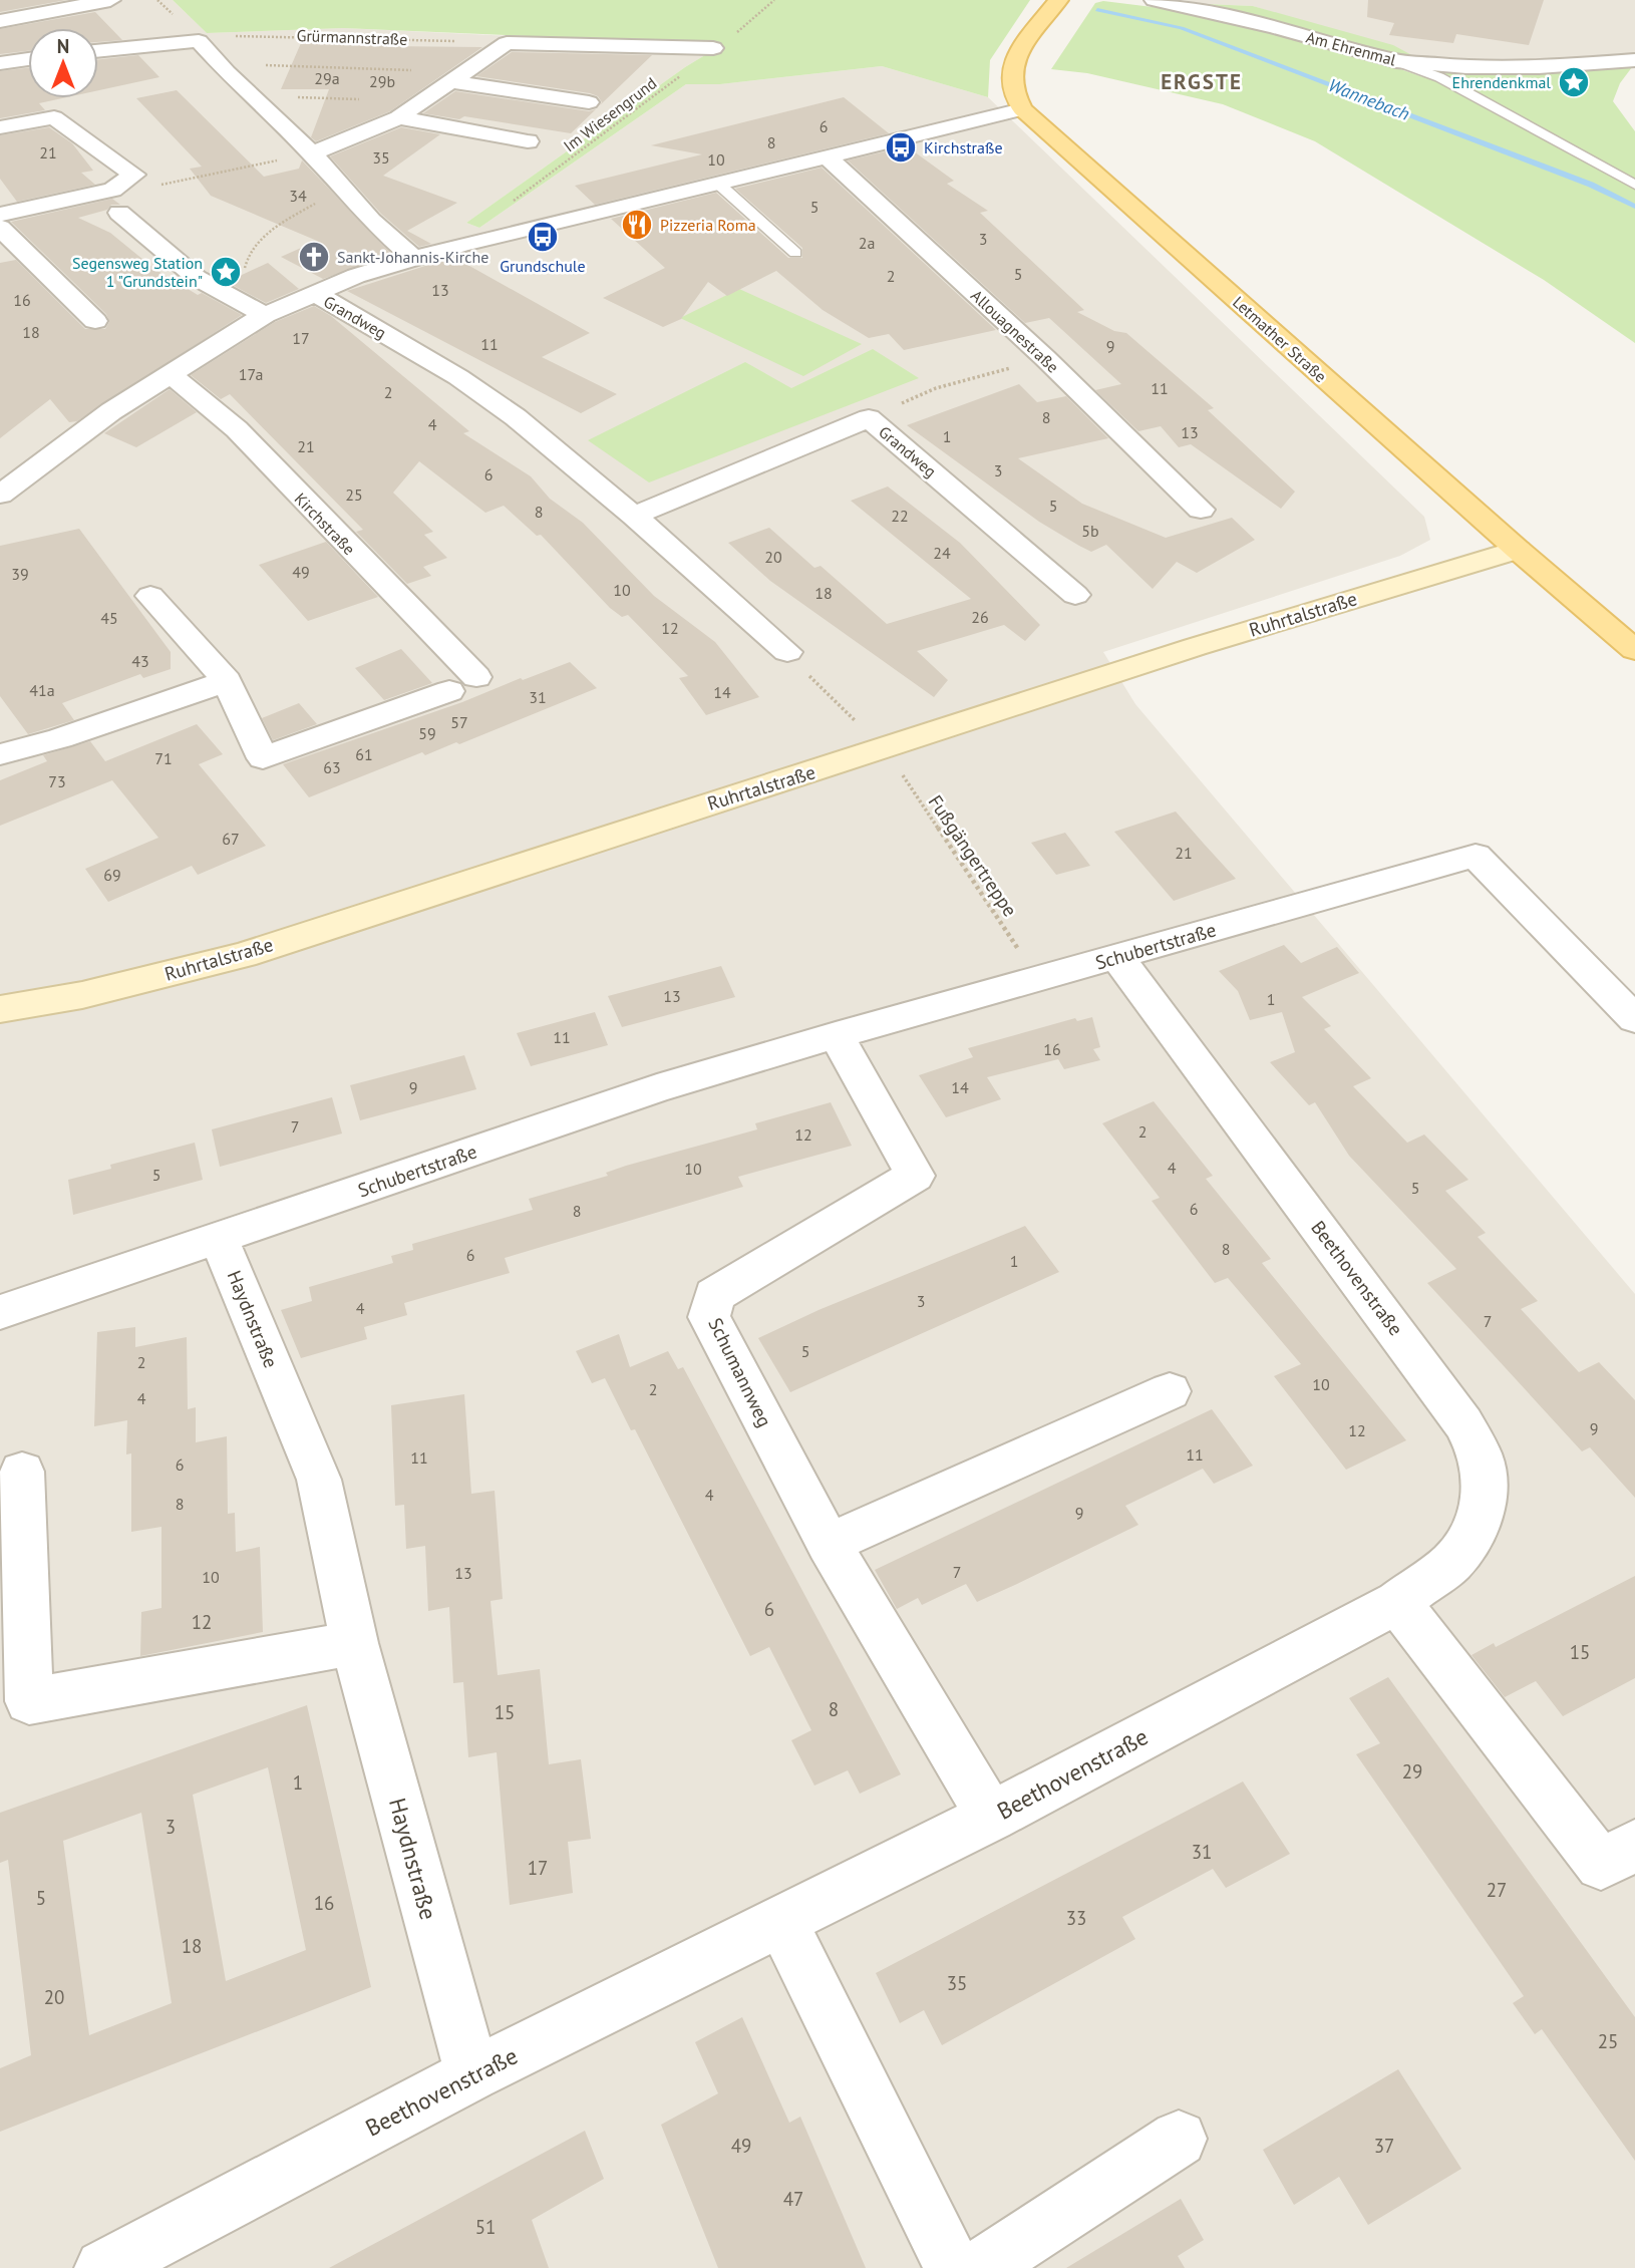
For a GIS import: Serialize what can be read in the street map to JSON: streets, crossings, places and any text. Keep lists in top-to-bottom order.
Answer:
{
  "streets": {
    "main road": ["Letmather Straße", "Ruhrtalstraße"],
    "street": [
      "Am Ehrenmal",
      "Grandweg",
      "Allouagnestraße",
      "Kirchstraße",
      "Schubertstraße",
      "Beethovenstraße",
      "Haydnstraße",
      "Schumannweg"
    ],
    "path": ["Grürmannstraße", "Im Wiesengrund", "Fußgängertreppe"]
  },
  "crossings": [
    ["Grandweg", "Fußgängertreppe"],
    ["Letmather Straße", "Ruhrtalstraße"],
    ["Ruhrtalstraße", "Fußgängertreppe"],
    ["Fußgängertreppe", "Schubertstraße"],
    ["Schubertstraße", "Beethovenstraße"],
    ["Schubertstraße", "Haydnstraße"],
    ["Schubertstraße", "Schumannweg"],
    ["Beethovenstraße", "Haydnstraße"],
    ["Beethovenstraße", "Schumannweg"]
  ],
  "districts": ["ERGSTE"],
  "water": ["Wannebach"],
  "places": {
    "place": ["Ehrendenkmal", "Segensweg Station 1 \"Grundstein\""],
    "bus stop": ["Kirchstraße", "Grundschule"],
    "restaurant": ["Pizzeria Roma"],
    "church": ["Sankt-Johannis-Kirche"]
  },
  "house_numbers": [
    "29a",
    "29b",
    "6",
    "8",
    "21",
    "35",
    "10",
    "34",
    "5",
    "3",
    "2a",
    "5",
    "2",
    "13",
    "16",
    "18",
    "17",
    "11",
    "9",
    "17a",
    "11",
    "2",
    "8",
    "4",
    "13",
    "1",
    "21",
    "3",
    "6",
    "25",
    "5",
    "8",
    "22",
    "5b",
    "24",
    "20",
    "49",
    "39",
    "10",
    "18",
    "26",
    "45",
    "12",
    "43",
    "41a",
    "14",
    "31",
    "57",
    "59",
    "61",
    "71",
    "63",
    "73",
    "67",
    "21",
    "69",
    "13",
    "1",
    "11",
    "16",
    "9",
    "14",
    "7",
    "2",
    "12",
    "4",
    "10",
    "5",
    "5",
    "6",
    "8",
    "8",
    "6",
    "1",
    "3",
    "4",
    "7",
    "5",
    "2",
    "10",
    "2",
    "4",
    "9",
    "12",
    "11",
    "11",
    "6",
    "4",
    "8",
    "9",
    "7",
    "13",
    "10",
    "6",
    "12",
    "15",
    "8",
    "15",
    "29",
    "1",
    "3",
    "31",
    "17",
    "27",
    "5",
    "16",
    "33",
    "18",
    "35",
    "20",
    "25",
    "49",
    "37",
    "47",
    "51"
  ],
  "north": "top"
}
